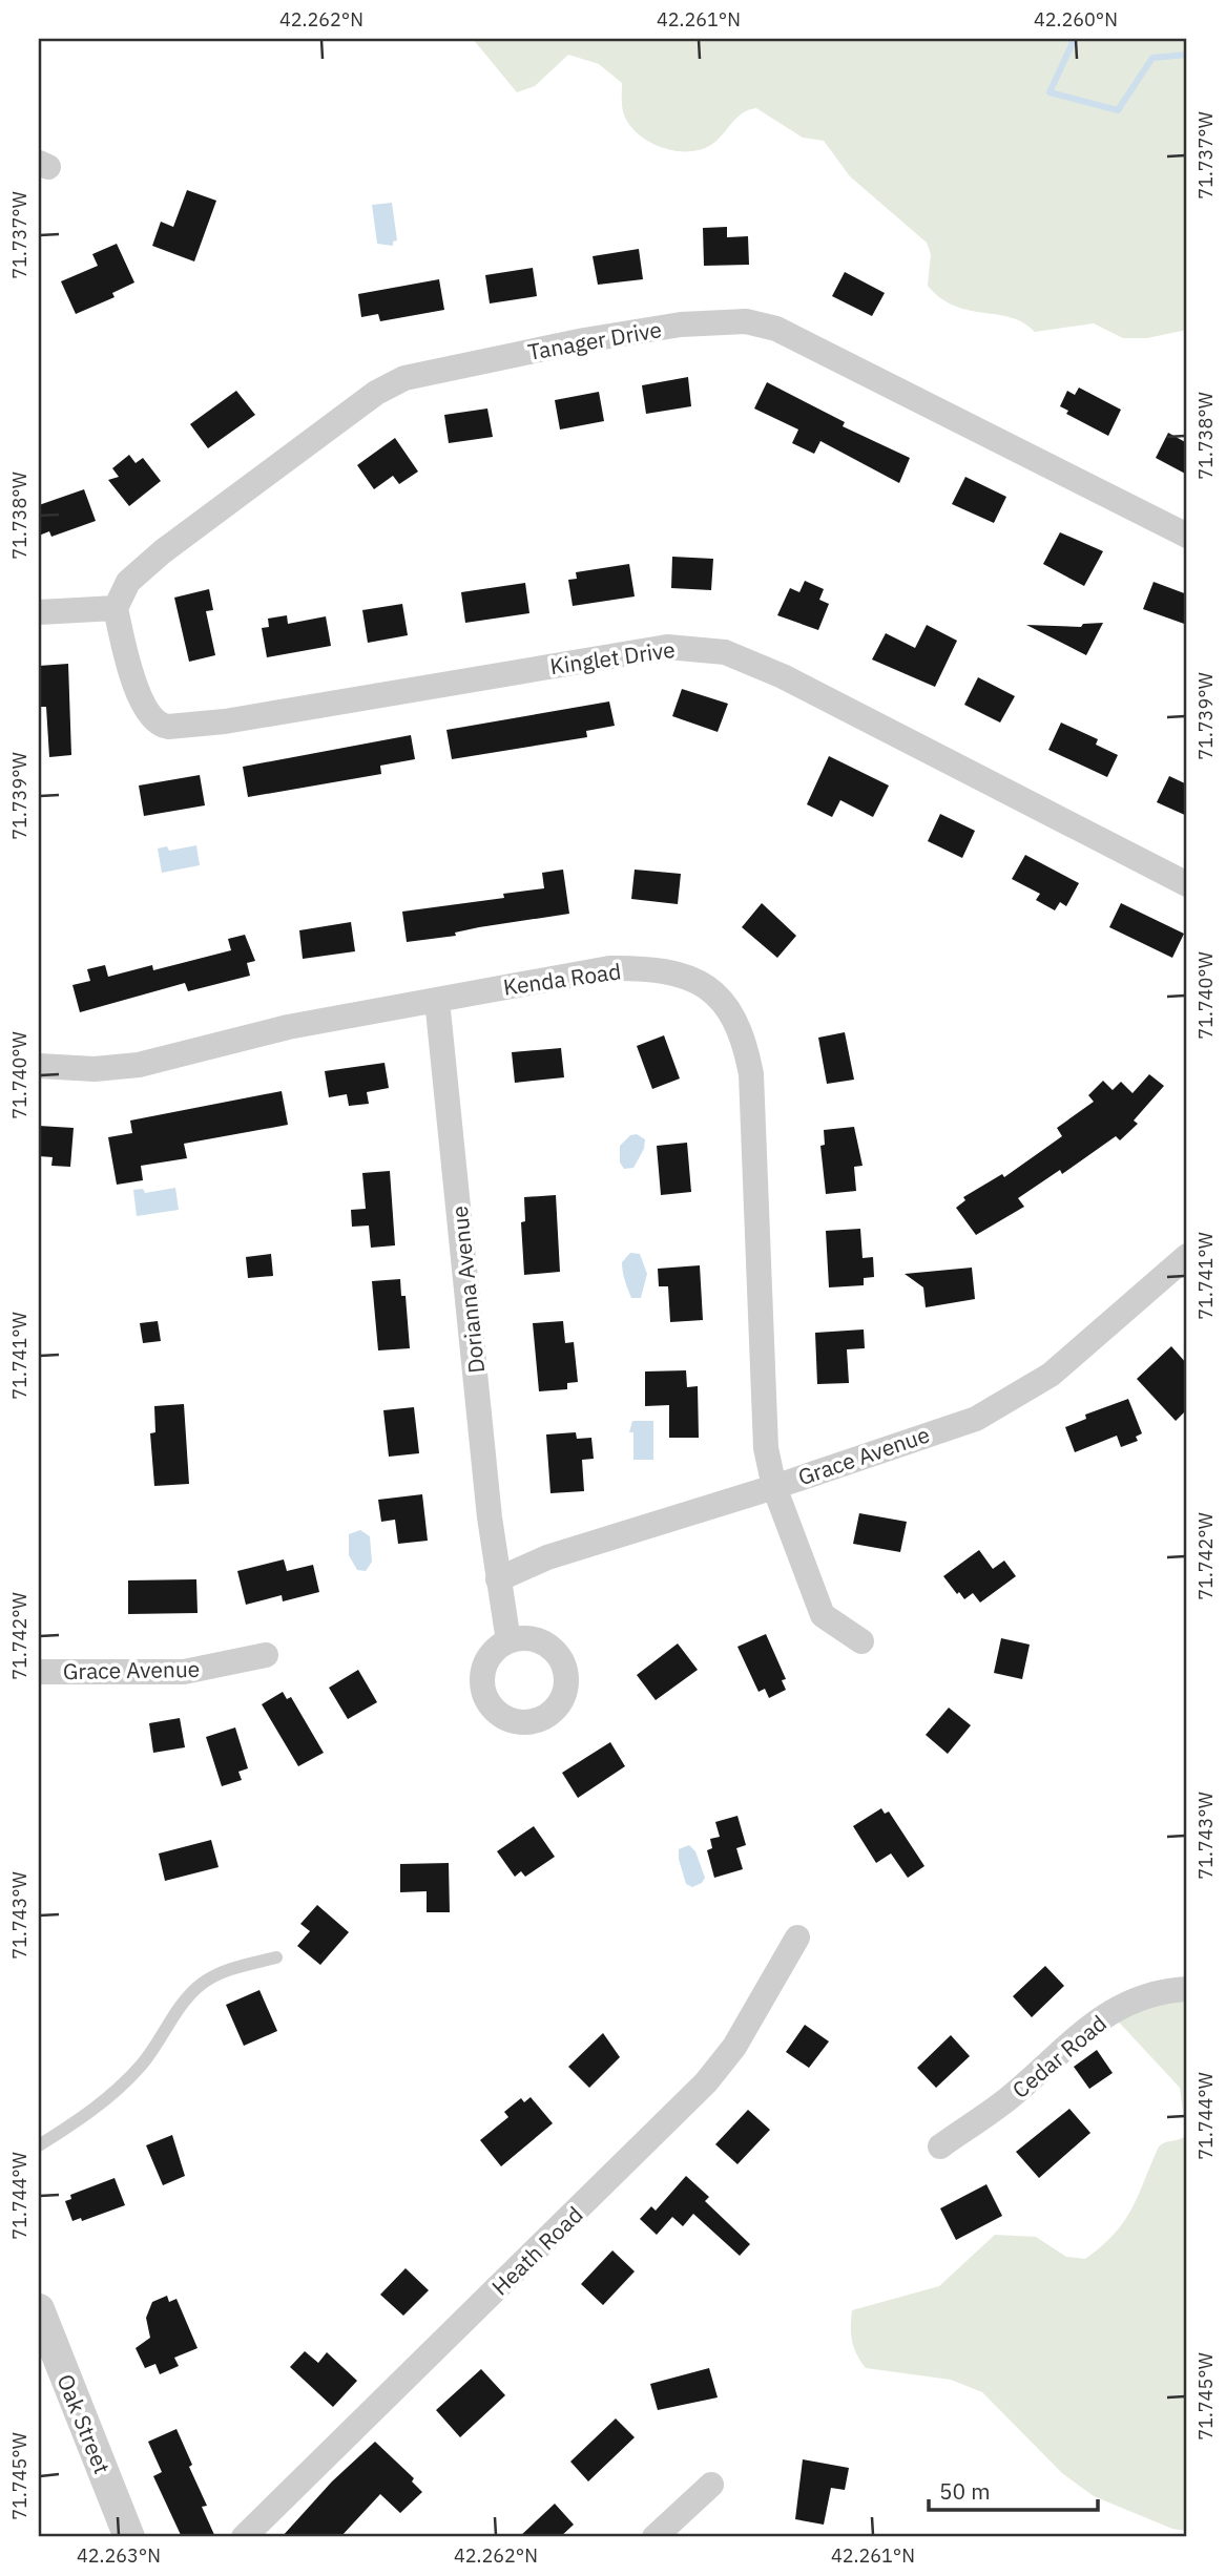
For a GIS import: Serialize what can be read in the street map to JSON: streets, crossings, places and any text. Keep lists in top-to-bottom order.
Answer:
{
  "streets": {
    "street": [
      "Tanager Drive",
      "Kinglet Drive",
      "Kenda Road",
      "Dorianna Avenue",
      "Grace Avenue",
      "Cedar Road",
      "Heath Road",
      "Oak Street"
    ]
  },
  "crossings": [
    ["Tanager Drive", "Kinglet Drive"],
    ["Kenda Road", "Dorianna Avenue"],
    ["Kenda Road", "Grace Avenue"],
    ["Dorianna Avenue", "Grace Avenue"]
  ],
  "scale_bar": "50 m",
  "coordinates": [
    "42.262°N",
    "42.261°N",
    "42.260°N",
    "71.737°W",
    "71.738°W",
    "71.739°W",
    "71.740°W",
    "71.741°W",
    "71.742°W",
    "71.743°W",
    "71.744°W",
    "71.745°W",
    "42.263°N"
  ]
}
